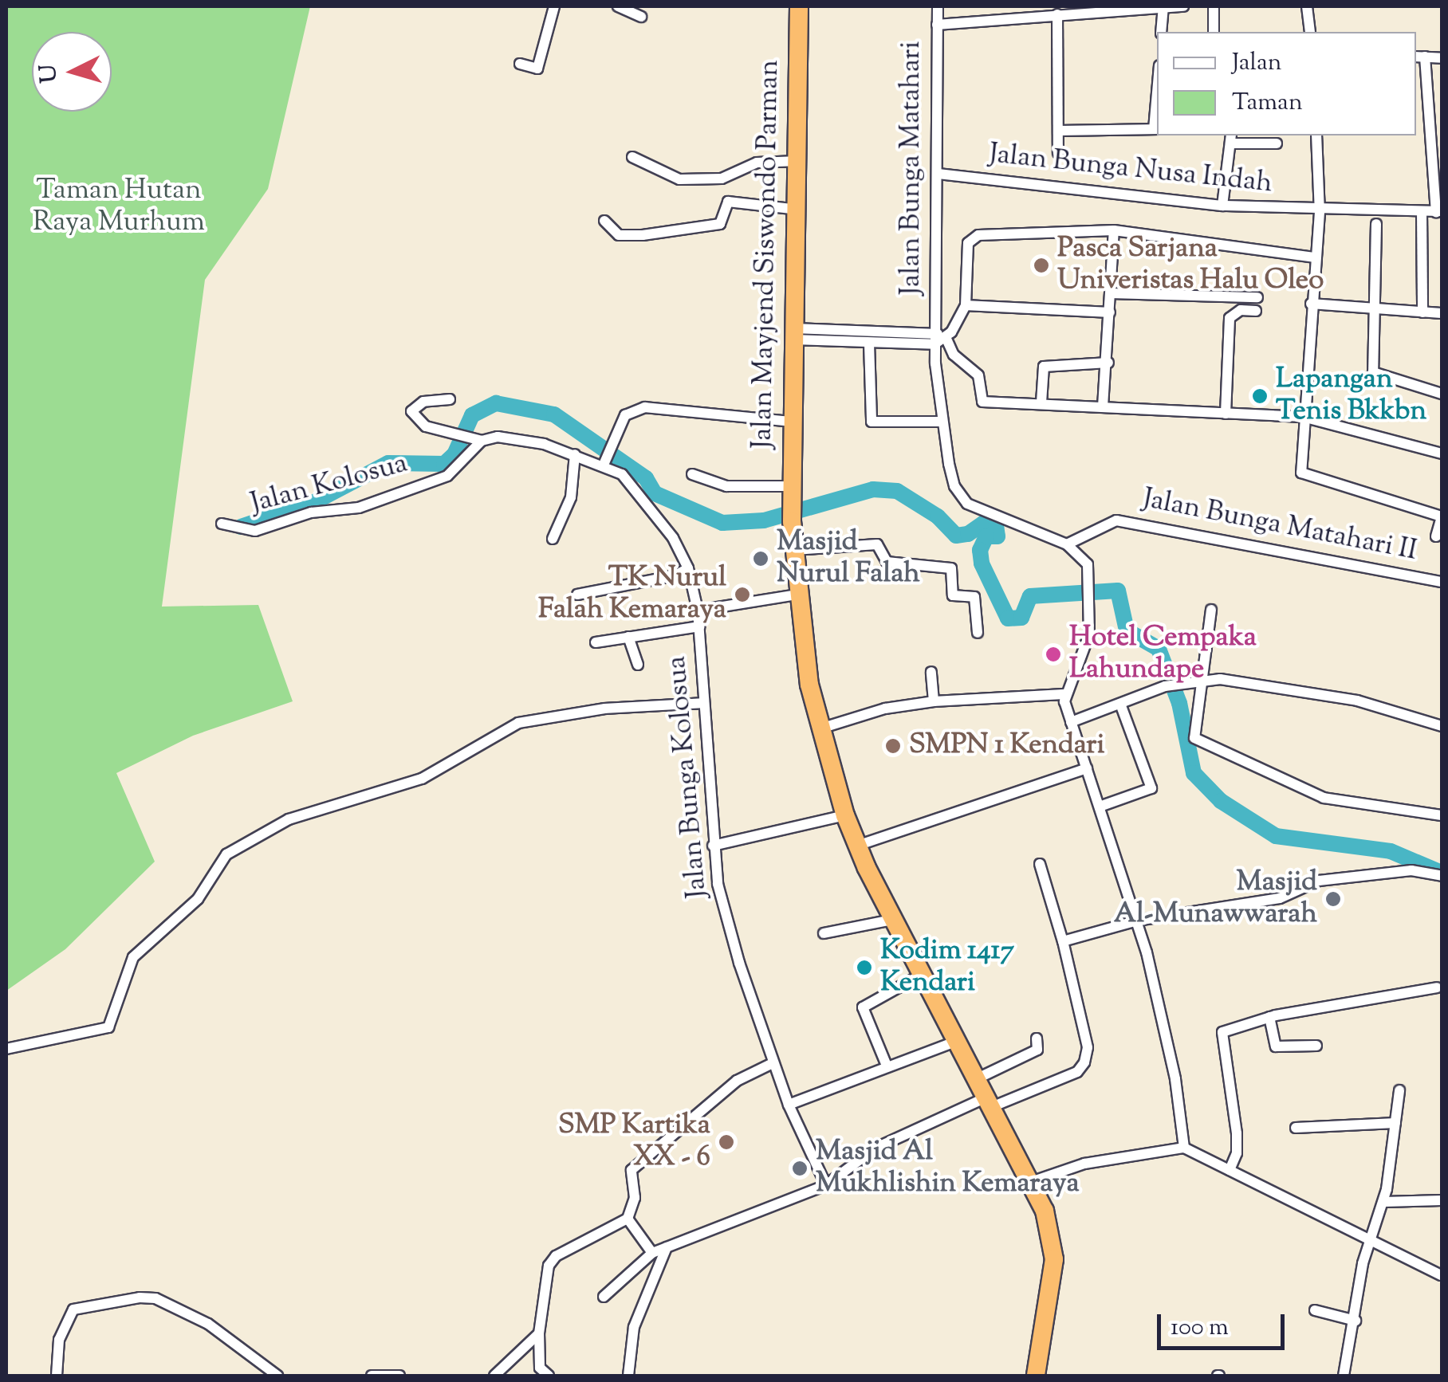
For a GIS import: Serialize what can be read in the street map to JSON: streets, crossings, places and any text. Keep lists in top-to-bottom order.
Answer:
{
  "streets": {
    "highway": ["Jalan Mayjend Siswondo Parman"],
    "street": [
      "Jalan Bunga Matahari",
      "Jalan Bunga Nusa Indah",
      "Jalan Kolosua",
      "Jalan Bunga Matahari II",
      "Jalan Bunga Kolosua"
    ]
  },
  "crossings": [
    ["Jalan Bunga Matahari", "Jalan Bunga Nusa Indah"],
    ["Jalan Bunga Matahari", "Jalan Mayjend Siswondo Parman"],
    ["Jalan Bunga Matahari", "Jalan Bunga Matahari II"],
    ["Jalan Kolosua", "Jalan Bunga Kolosua"]
  ],
  "parks": ["Taman Hutan Raya Murhum"],
  "places": [
    "Pasca Sarjana Univeristas Halu Oleo",
    "Lapangan Tenis Bkkbn",
    "Masjid Nurul Falah",
    "TK Nurul Falah Kemaraya",
    "Hotel Cempaka Lahundape",
    "SMPN 1 Kendari",
    "Masjid Al-Munawwarah",
    "Kodim 1417 Kendari",
    "SMP Kartika XX - 6",
    "Masjid Al Mukhlishin Kemaraya"
  ],
  "legend": ["Jalan", "Taman"],
  "scale_bar": "100 m",
  "north": "left"
}
